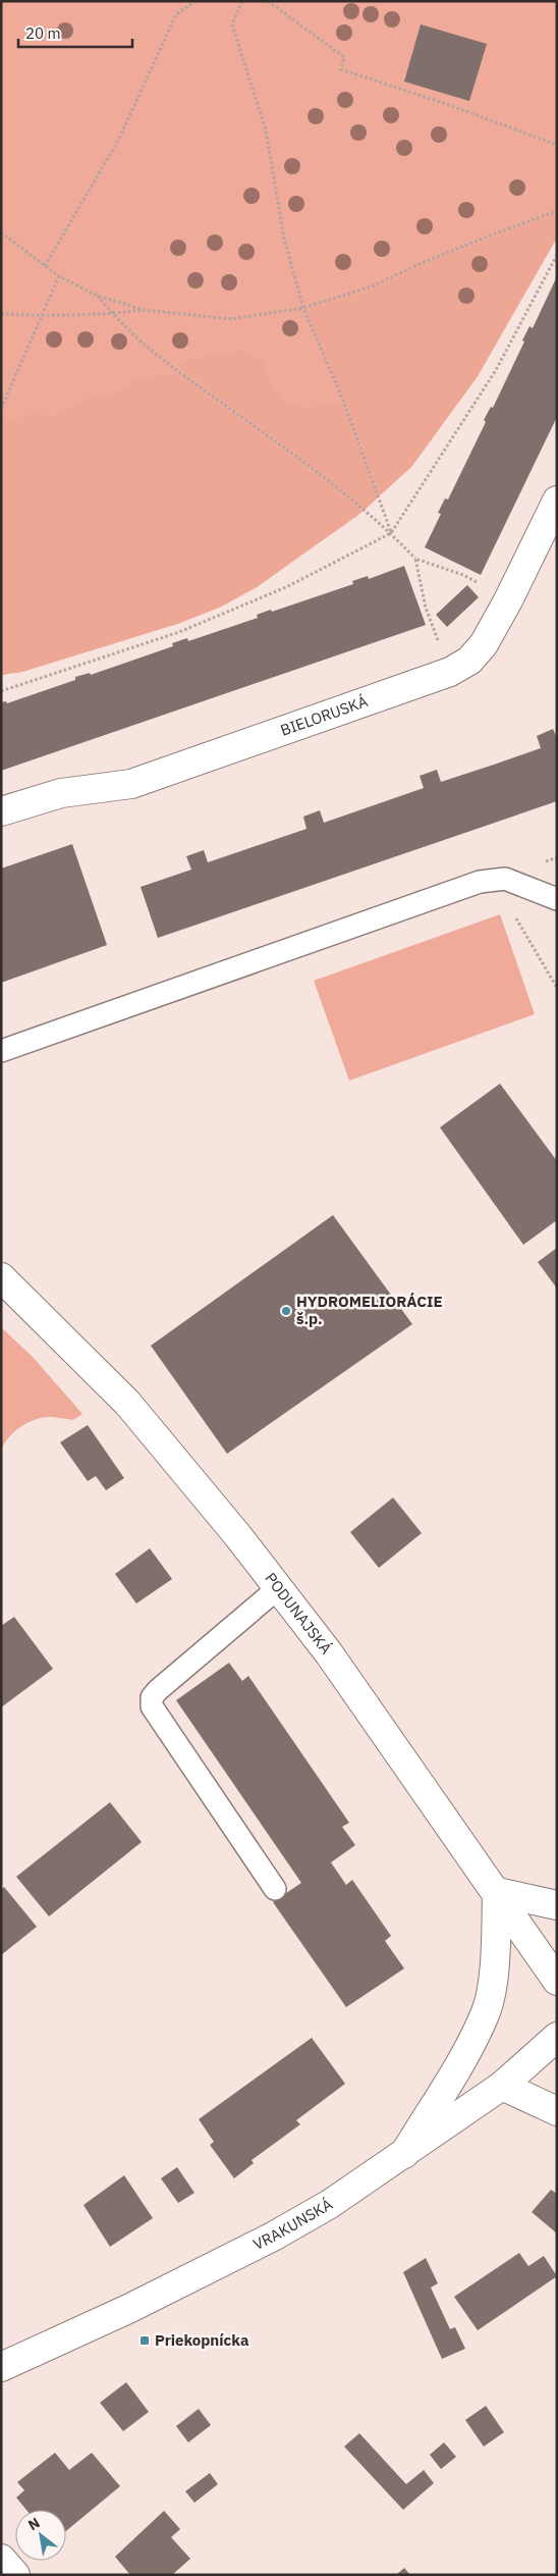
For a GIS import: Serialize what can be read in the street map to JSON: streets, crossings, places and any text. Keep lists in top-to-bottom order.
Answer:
{
  "streets": {
    "street": ["BIELORUSKÁ", "PODUNAJSKÁ", "VRAKUNSKÁ"]
  },
  "places": {
    "other": ["HYDROMELIORÁCIE š.p."],
    "transit": ["Priekopnícka"]
  },
  "scale_bar": "20 m",
  "north": "top left"
}
